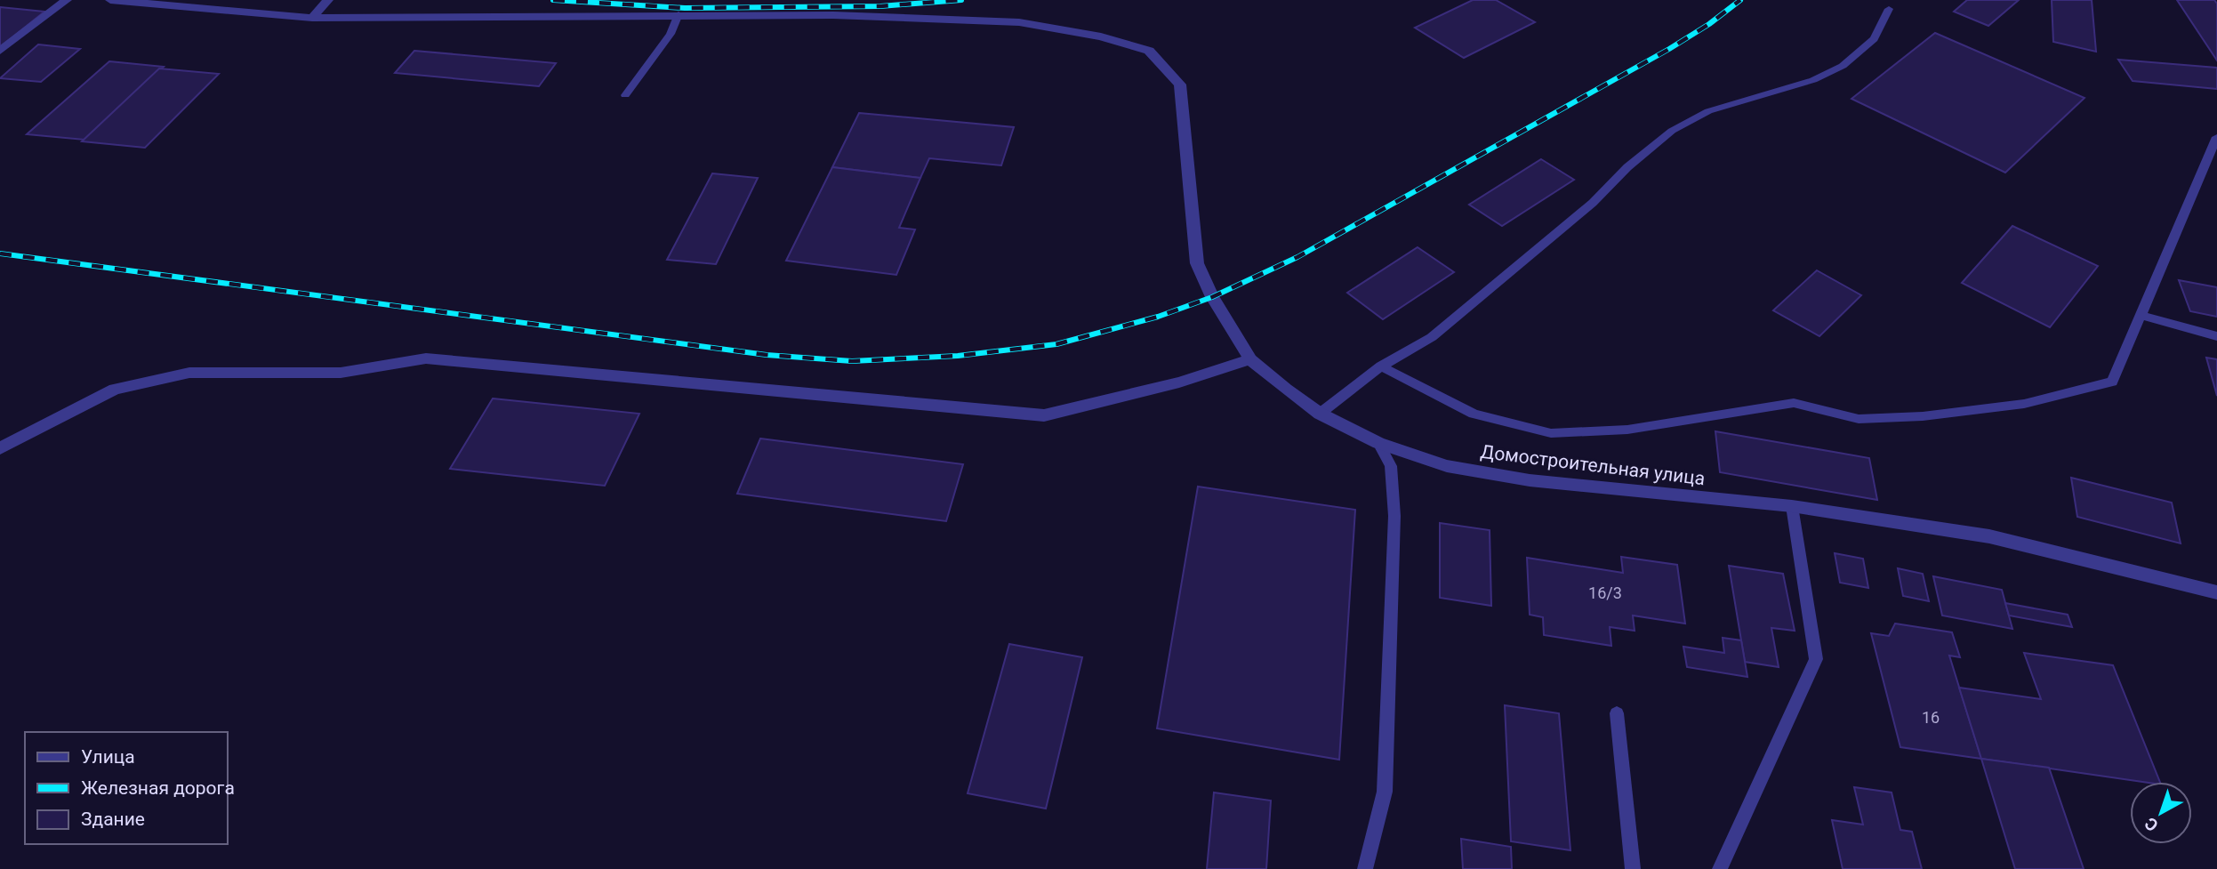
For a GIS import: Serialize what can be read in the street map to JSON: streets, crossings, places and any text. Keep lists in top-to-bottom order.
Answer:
{
  "streets": {
    "street": ["Домостроительная улица"]
  },
  "house_numbers": ["16/3", "16"],
  "legend": ["Улица", "Железная дорога", "Здание"],
  "north": "bottom left"
}
